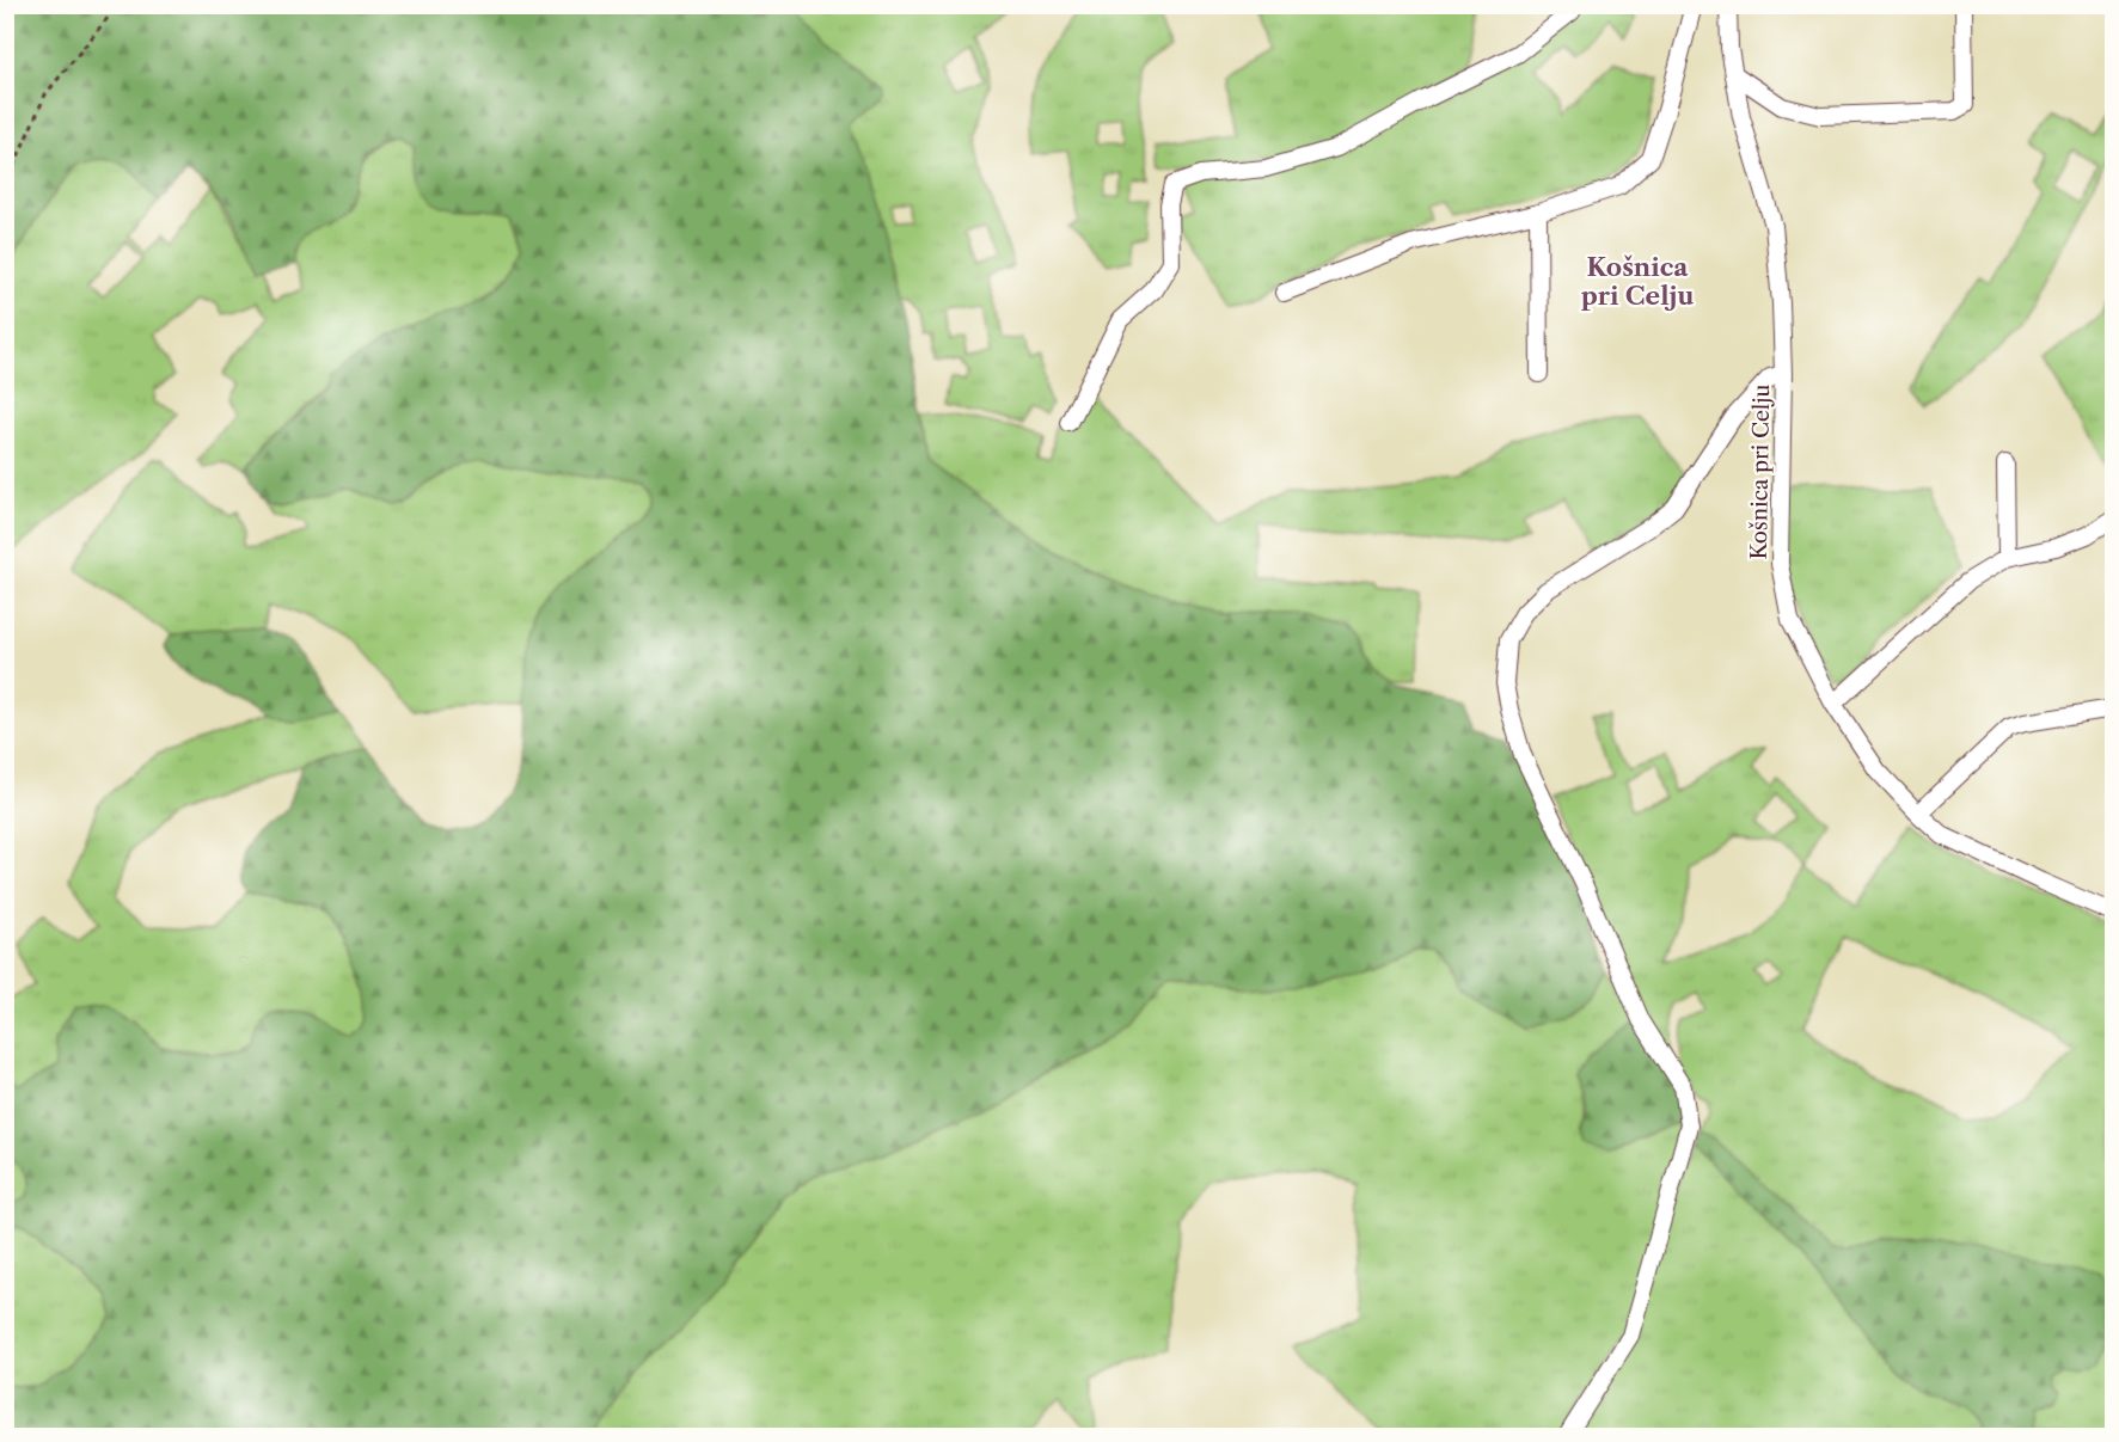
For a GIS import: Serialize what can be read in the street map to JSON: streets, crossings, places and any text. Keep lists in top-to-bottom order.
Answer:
{
  "streets": {
    "street": ["Košnica pri Celju"]
  },
  "districts": ["Košnica pri Celju"]
}
